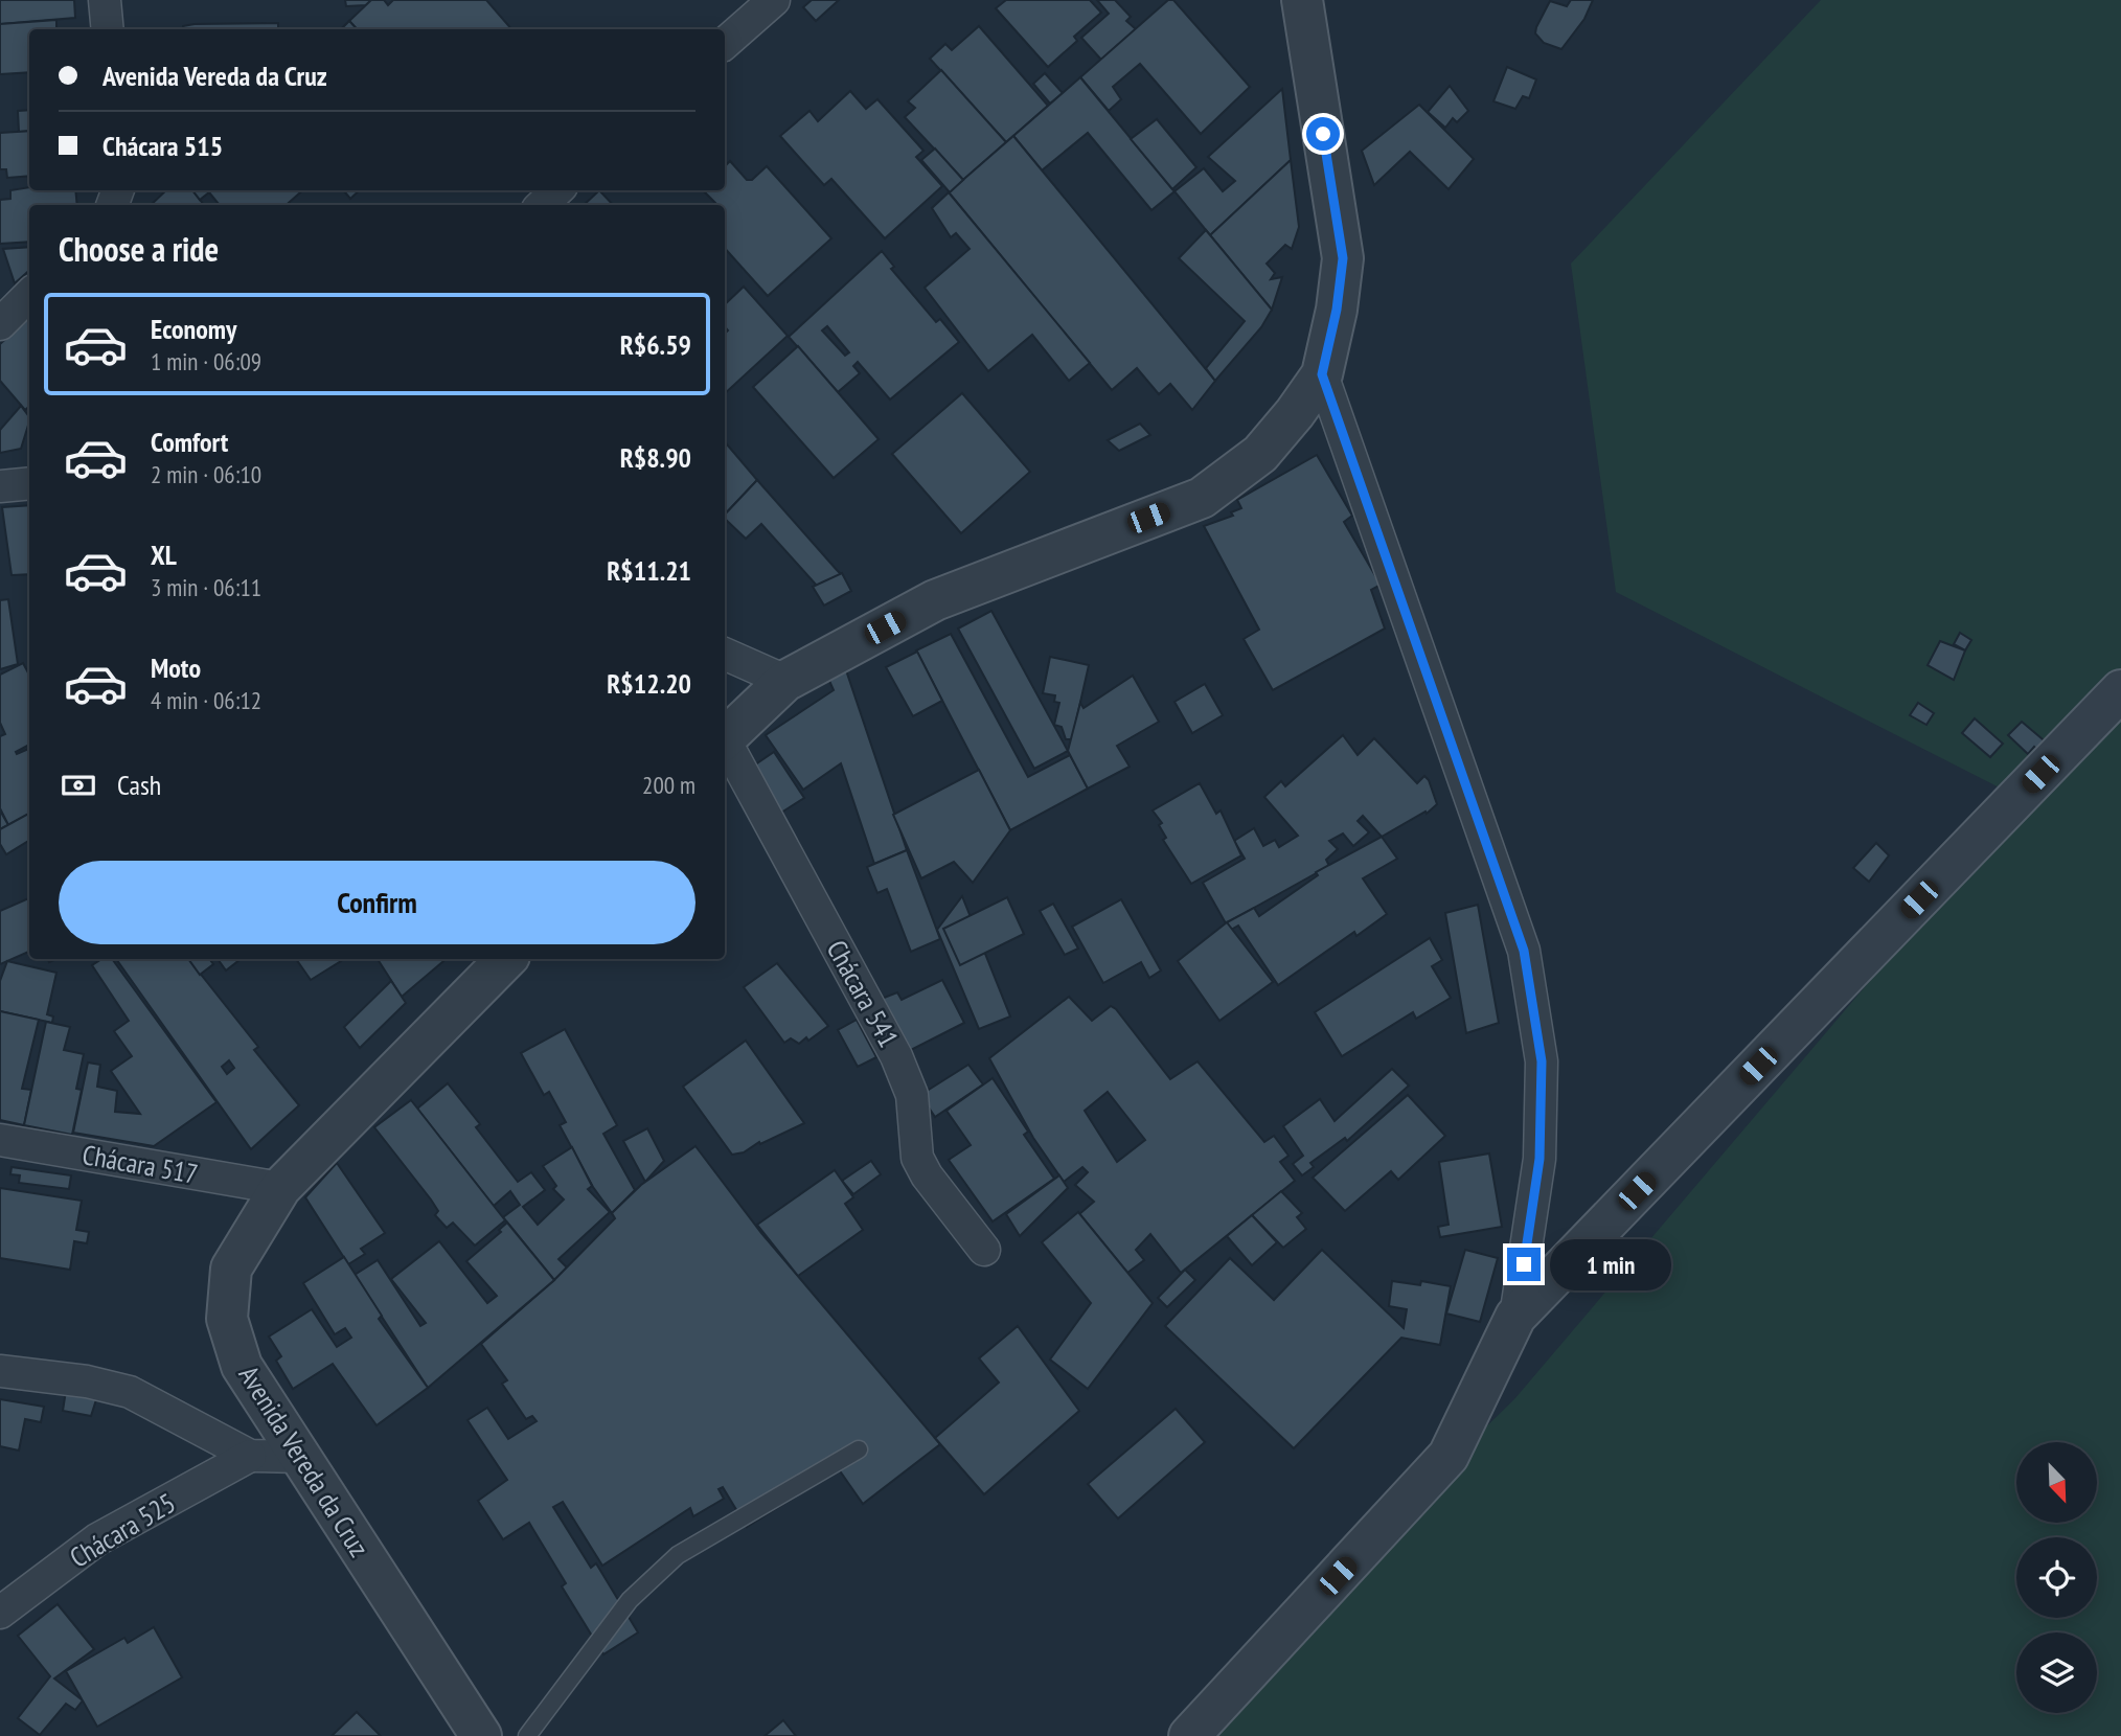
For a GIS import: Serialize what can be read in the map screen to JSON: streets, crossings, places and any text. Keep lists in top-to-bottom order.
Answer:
{
  "streets": {
    "street": [
      "Chácara 541",
      "Chácara 517",
      "Avenida Vereda da Cruz",
      "Chácara 525"
    ]
  },
  "crossings": [
    ["Chácara 517", "Avenida Vereda da Cruz"]
  ],
  "north": "bottom right",
  "page": {
    "banner": ["Avenida Vereda da Cruz", "Chácara 515"],
    "heading": "Choose a ride",
    "list": [
      {
        "name": "Economy",
        "note": "1 min · 06:09",
        "value": "R$6.59"
      },
      {
        "name": "Comfort",
        "note": "2 min · 06:10",
        "value": "R$8.90"
      },
      {
        "name": "XL",
        "note": "3 min · 06:11",
        "value": "R$11.21"
      },
      {
        "name": "Moto",
        "note": "4 min · 06:12",
        "value": "R$12.20"
      }
    ],
    "pay": ["Cash", "200 m"],
    "buttons": "Confirm",
    "bubble": "1 min"
  }
}
